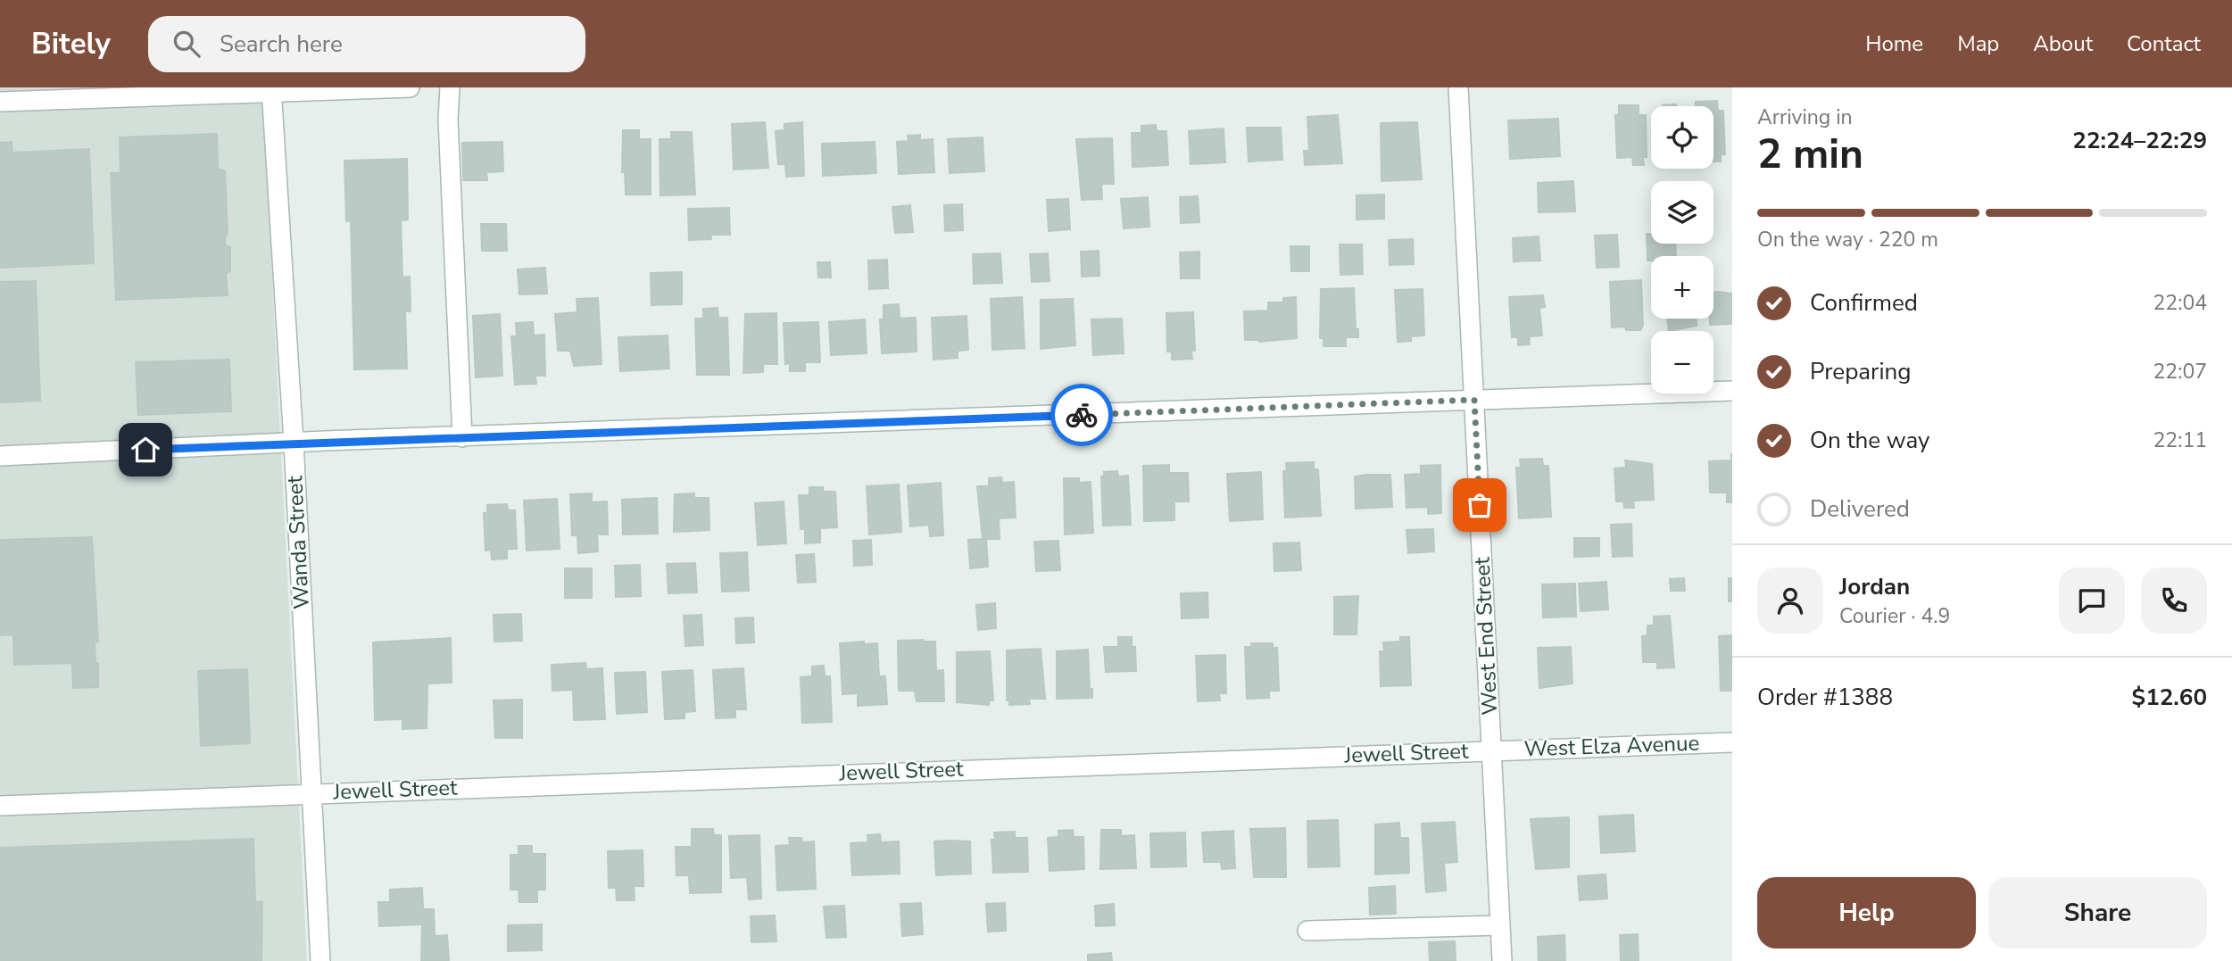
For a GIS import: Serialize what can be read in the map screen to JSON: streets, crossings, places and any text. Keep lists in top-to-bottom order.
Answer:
{
  "streets": {
    "street": [
      "Wanda Street",
      "West End Street",
      "West Elza Avenue",
      "Jewell Street"
    ]
  },
  "crossings": [
    ["Wanda Street", "Jewell Street"],
    ["West End Street", "West Elza Avenue"],
    ["West End Street", "Jewell Street"],
    ["West Elza Avenue", "Jewell Street"]
  ],
  "page": {
    "header": "Bitely",
    "search": "Search here",
    "nav": [
      "Home",
      "Map",
      "About",
      "Contact"
    ],
    "heading": ["2 min", "Arriving in", "22:24–22:29"],
    "panel": [
      "Jordan",
      "Courier · 4.9",
      "Order #1388",
      "$12.60"
    ],
    "map_buttons": ["+", "−"],
    "bar": "On the way · 220 m",
    "list": [
      ["Confirmed", "22:04"],
      ["Preparing", "22:07"],
      ["On the way", "22:11"],
      "Delivered"
    ],
    "buttons": ["Help", "Share"]
  }
}
